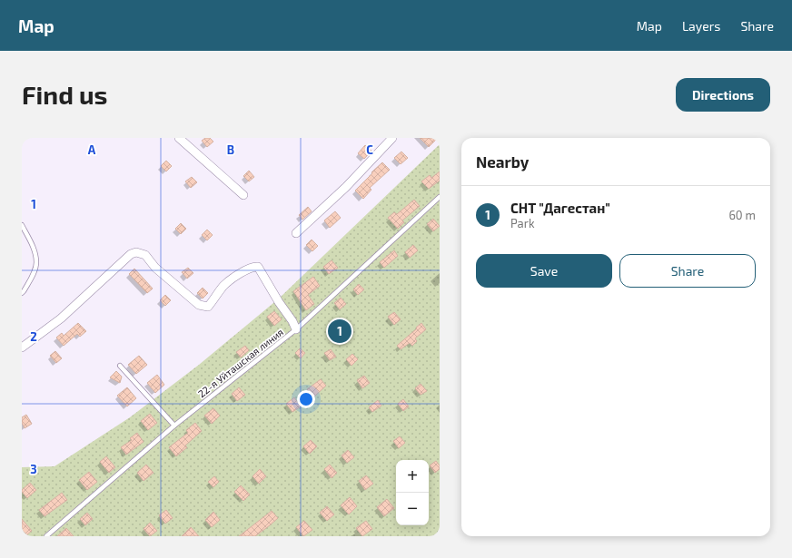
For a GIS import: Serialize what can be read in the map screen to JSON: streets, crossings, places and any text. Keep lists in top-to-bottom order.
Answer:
{
  "streets": {
    "lane": ["22-я Уйташская линия"]
  },
  "page": {
    "header": "Map",
    "nav": ["Map", "Layers", "Share"],
    "buttons": [
      "Directions",
      ["Save", "Share"]
    ],
    "title": "Find us",
    "heading": "Nearby",
    "list": [
      {
        "mark": "1",
        "name": "СНТ \"Дагестан\"",
        "note": "Park",
        "value": "60 m"
      }
    ],
    "pins": "1",
    "map_buttons": ["+", "−"]
  },
  "grid": {
    "columns": ["A", "B", "C"],
    "rows": ["1", "2", "3"]
  }
}
